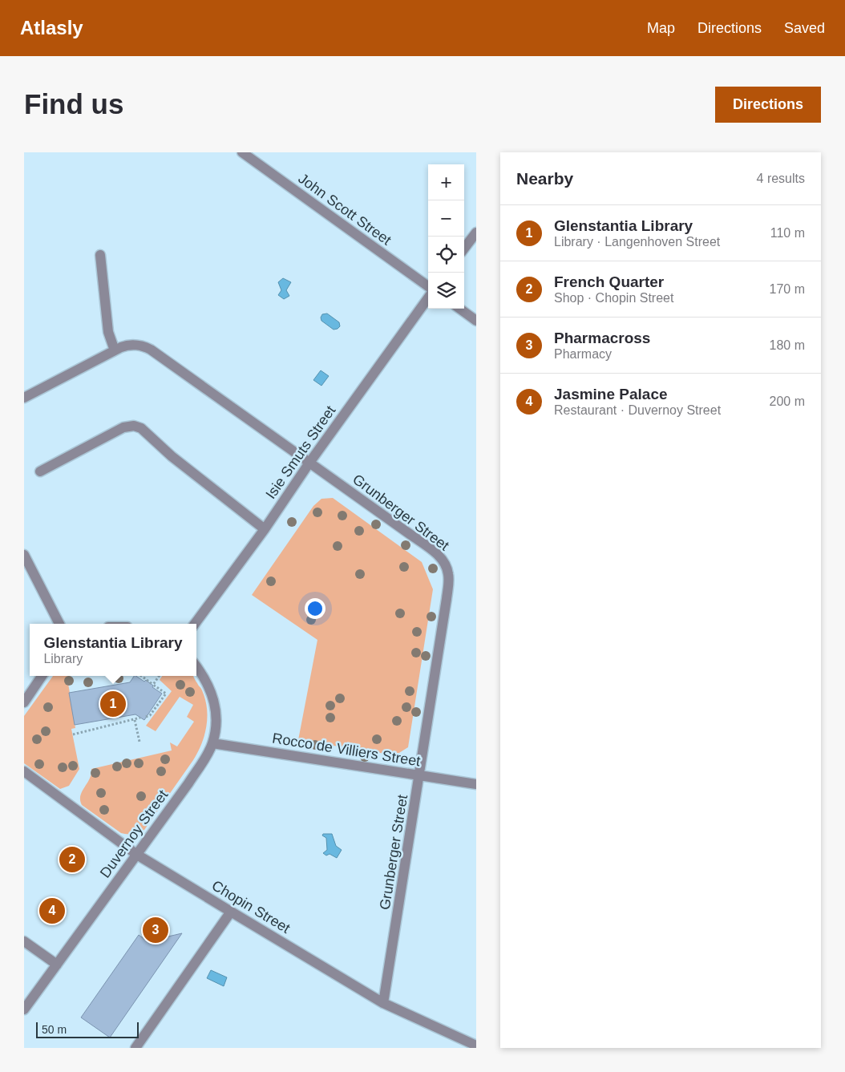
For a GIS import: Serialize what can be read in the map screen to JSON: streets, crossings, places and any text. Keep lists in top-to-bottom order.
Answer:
{
  "streets": {
    "street": [
      "John Scott Street",
      "Isie Smuts Street",
      "Grunberger Street",
      "Rocco de Villiers Street",
      "Duvernoy Street",
      "Chopin Street"
    ]
  },
  "crossings": [
    ["Isie Smuts Street", "Grunberger Street"],
    ["Grunberger Street", "Rocco de Villiers Street"],
    ["Grunberger Street", "Chopin Street"],
    ["Rocco de Villiers Street", "Duvernoy Street"],
    ["Duvernoy Street", "Chopin Street"]
  ],
  "scale_bar": "50 m",
  "page": {
    "header": "Atlasly",
    "nav": ["Map", "Directions", "Saved"],
    "buttons": "Directions",
    "title": "Find us",
    "heading": ["Nearby", "4 results"],
    "map_buttons": ["+", "−"],
    "list": [
      {
        "mark": "1",
        "name": "Glenstantia Library",
        "note": "Library · Langenhoven Street",
        "value": "110 m"
      },
      {
        "mark": "2",
        "name": "French Quarter",
        "note": "Shop · Chopin Street",
        "value": "170 m"
      },
      {
        "mark": "3",
        "name": "Pharmacross",
        "note": "Pharmacy",
        "value": "180 m"
      },
      {
        "mark": "4",
        "name": "Jasmine Palace",
        "note": "Restaurant · Duvernoy Street",
        "value": "200 m"
      }
    ],
    "popup": ["Glenstantia Library", "Library"],
    "pins": [
      "1",
      "2",
      "4",
      "3"
    ],
    "scale": "50 m"
  }
}
